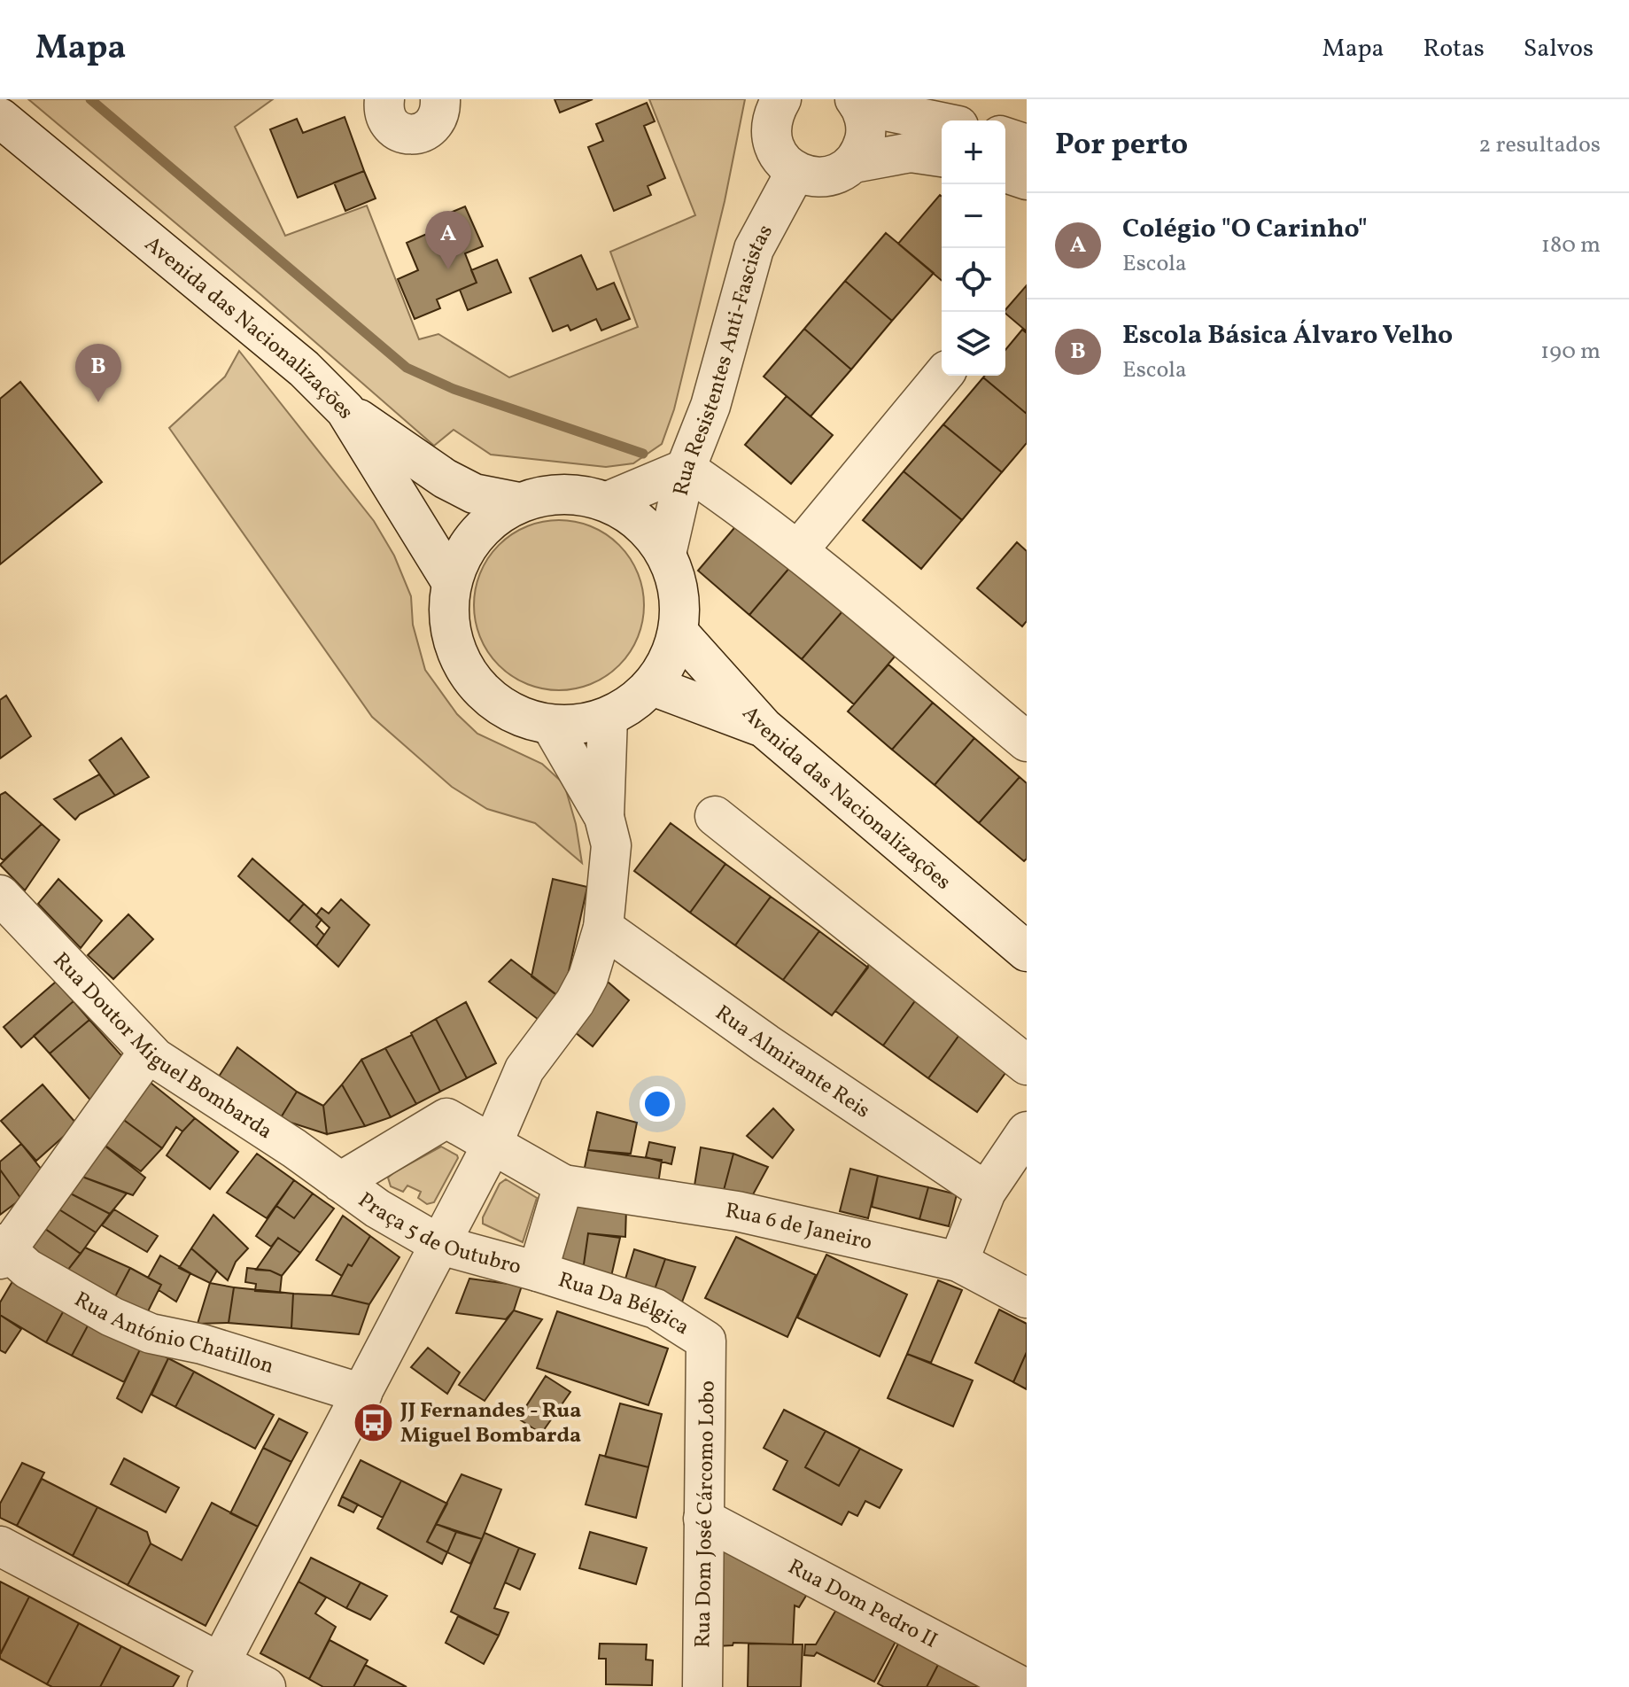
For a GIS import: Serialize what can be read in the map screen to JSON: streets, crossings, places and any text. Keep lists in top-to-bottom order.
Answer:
{
  "streets": {
    "street": [
      "Avenida das Nacionalizações",
      "Rua Resistentes Anti-Fascistas",
      "Rua Doutor Miguel Bombarda",
      "Rua Almirante Reis",
      "Rua 6 de Janeiro",
      "Praça 5 de Outubro",
      "Rua Da Bélgica",
      "Rua António Chatillon",
      "Rua Dom José Cárcomo Lobo",
      "Rua Dom Pedro II"
    ]
  },
  "crossings": [
    ["Avenida das Nacionalizações", "Rua Resistentes Anti-Fascistas"],
    ["Rua Doutor Miguel Bombarda", "Praça 5 de Outubro"],
    ["Rua 6 de Janeiro", "Praça 5 de Outubro"],
    ["Praça 5 de Outubro", "Rua Da Bélgica"],
    ["Rua Da Bélgica", "Rua Dom José Cárcomo Lobo"],
    ["Rua Dom José Cárcomo Lobo", "Rua Dom Pedro II"]
  ],
  "places": {
    "bus stop": ["JJ Fernandes - Rua Miguel Bombarda"]
  },
  "page": {
    "header": "Mapa",
    "nav": ["Mapa", "Rotas", "Salvos"],
    "heading": ["Por perto", "2 resultados"],
    "map_buttons": ["+", "−"],
    "list": [
      {
        "mark": "A",
        "name": "Colégio \"O Carinho\"",
        "note": "Escola",
        "value": "180 m"
      },
      {
        "mark": "B",
        "name": "Escola Básica Álvaro Velho",
        "note": "Escola",
        "value": "190 m"
      }
    ],
    "pins": ["A", "B"]
  }
}
